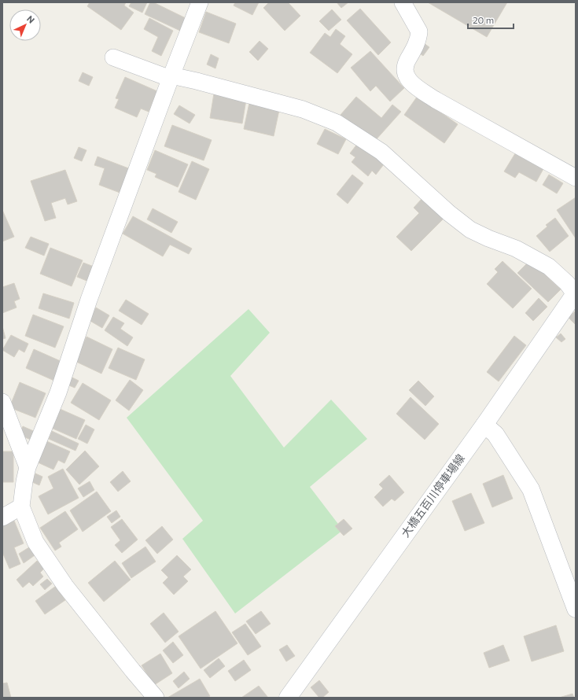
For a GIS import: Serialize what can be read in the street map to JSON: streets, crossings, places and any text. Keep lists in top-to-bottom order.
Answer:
{
  "streets": {
    "main road": ["大橋五百川停車場線"]
  },
  "scale_bar": "20 m",
  "north": "top right"
}
